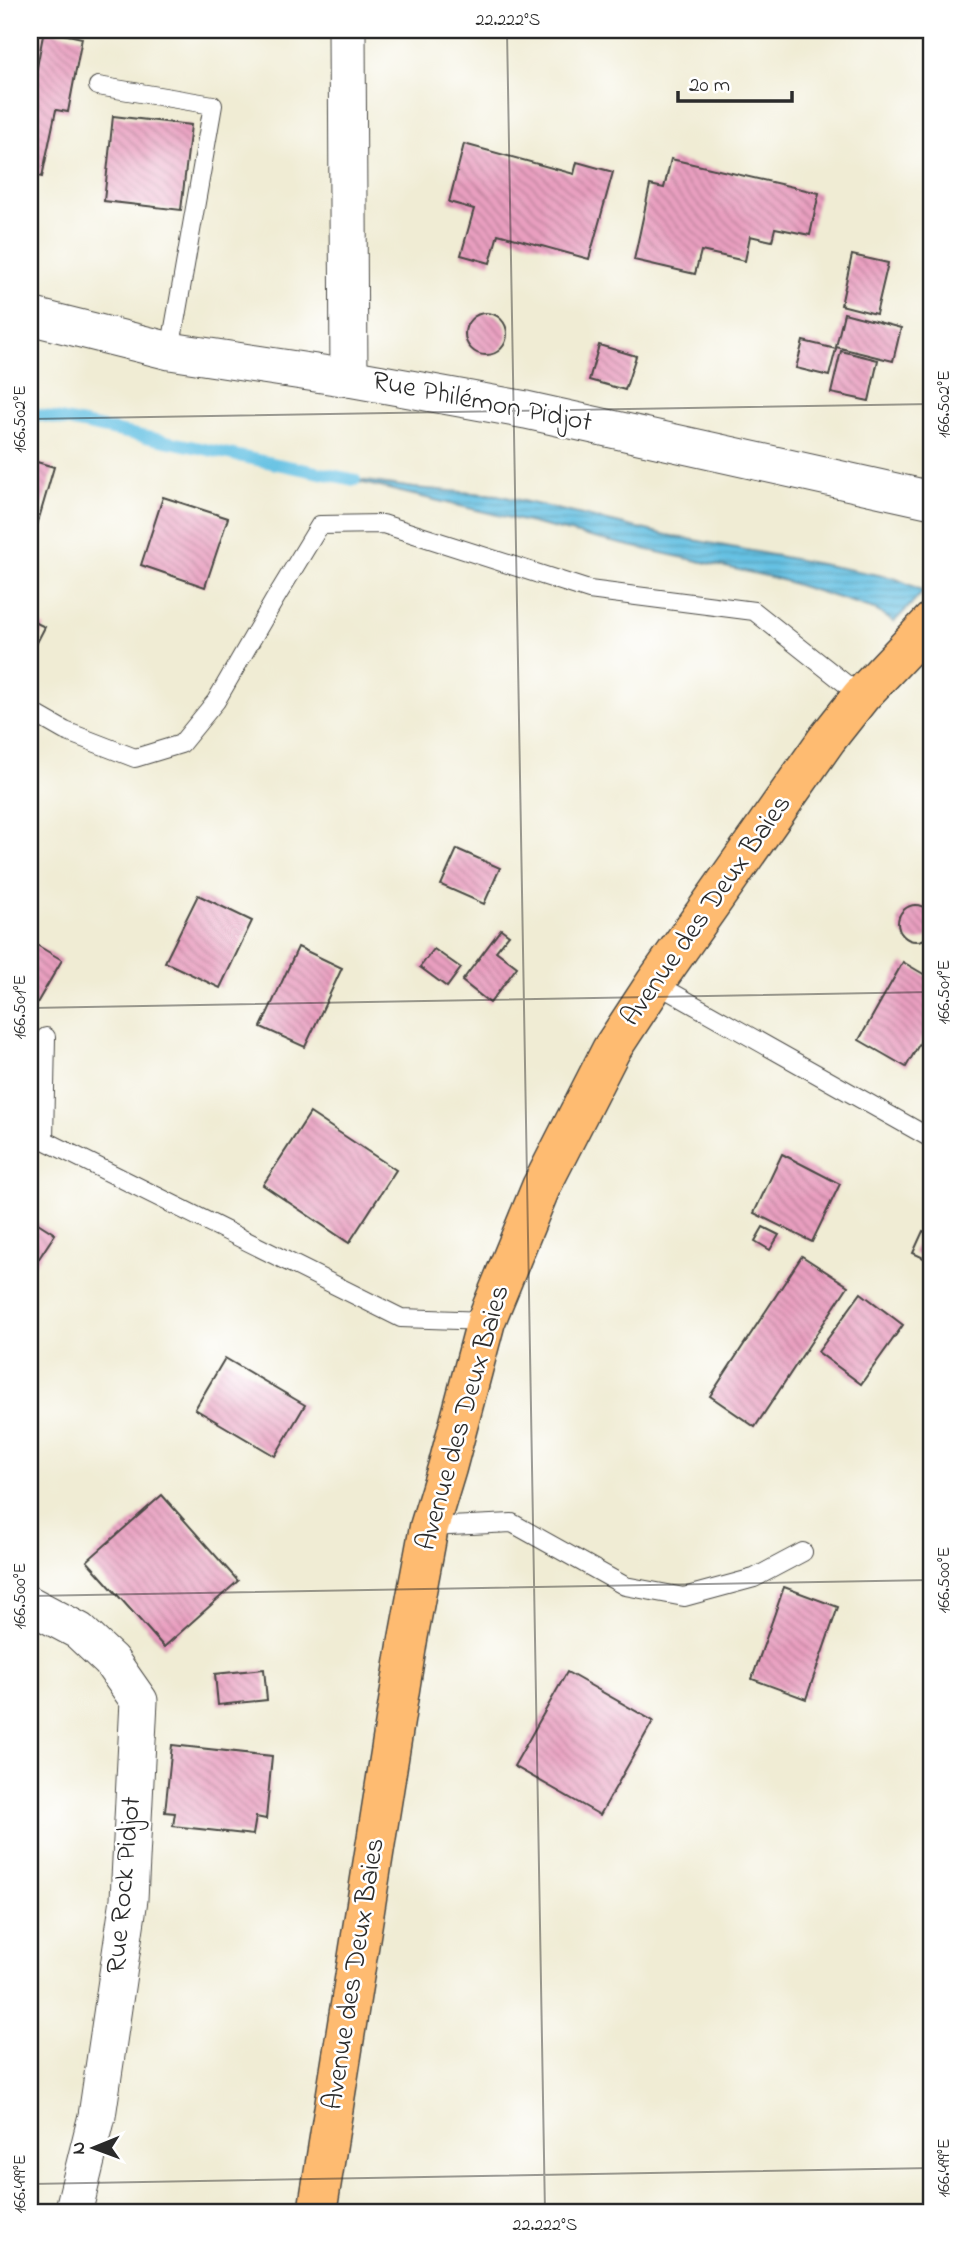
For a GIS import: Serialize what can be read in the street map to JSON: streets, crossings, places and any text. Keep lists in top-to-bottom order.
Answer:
{
  "streets": {
    "main road": ["Avenue des Deux Baies"],
    "street": ["Rue Philémon Pidjot", "Rue Rock Pidjot"]
  },
  "scale_bar": "20 m",
  "north": "left",
  "coordinates": [
    "22.222°S",
    "166.502°E",
    "166.501°E",
    "166.500°E",
    "166.499°E"
  ]
}
